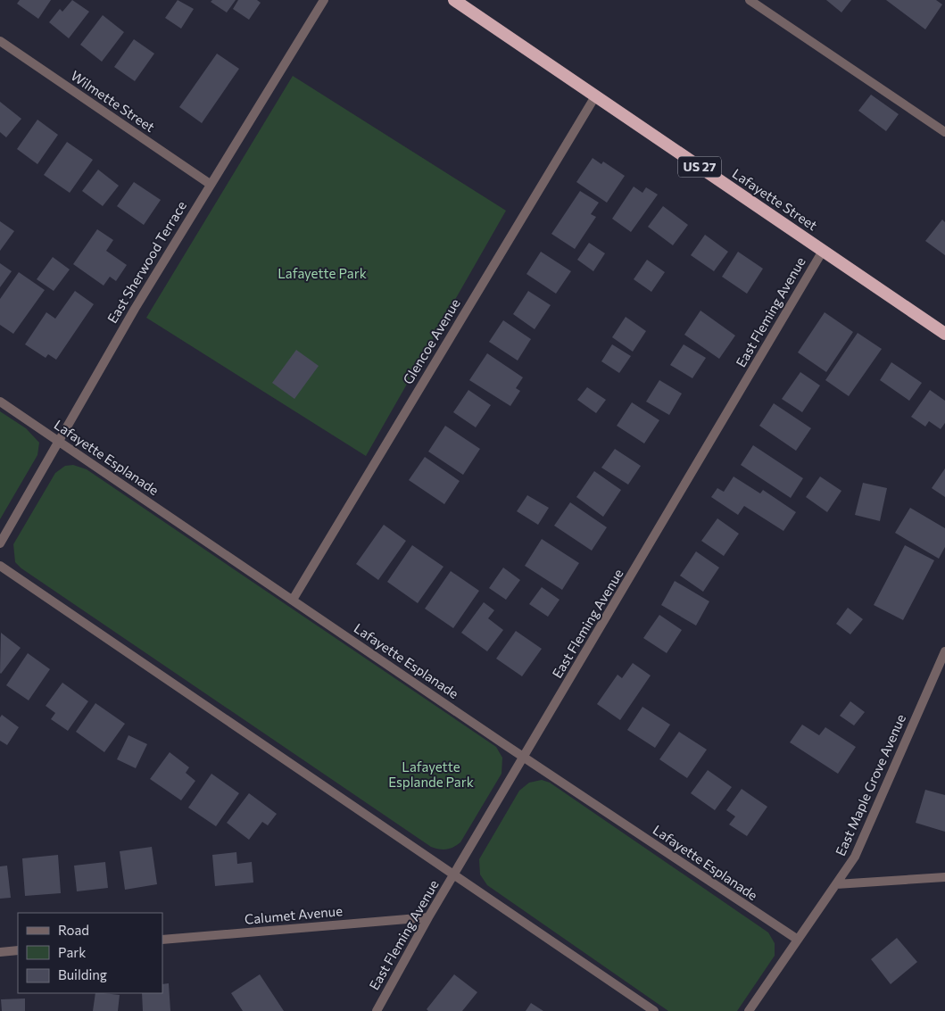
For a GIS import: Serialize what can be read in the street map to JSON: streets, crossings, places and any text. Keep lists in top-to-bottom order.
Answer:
{
  "streets": {
    "highway": ["US 27", "Lafayette Street"],
    "street": [
      "Wilmette Street",
      "East Sherwood Terrace",
      "East Fleming Avenue",
      "Glencoe Avenue",
      "Lafayette Esplanade",
      "East Maple Grove Avenue",
      "Calumet Avenue"
    ]
  },
  "crossings": [
    ["Wilmette Street", "East Sherwood Terrace"],
    ["Lafayette Street", "East Fleming Avenue"],
    ["Lafayette Street", "Glencoe Avenue"],
    ["East Sherwood Terrace", "Lafayette Esplanade"],
    ["East Fleming Avenue", "Lafayette Esplanade"],
    ["East Fleming Avenue", "Calumet Avenue"],
    ["Glencoe Avenue", "Lafayette Esplanade"],
    ["Lafayette Esplanade", "East Maple Grove Avenue"]
  ],
  "parks": ["Lafayette Park", "Lafayette Esplande Park"],
  "legend": ["Road", "Park", "Building"]
}
